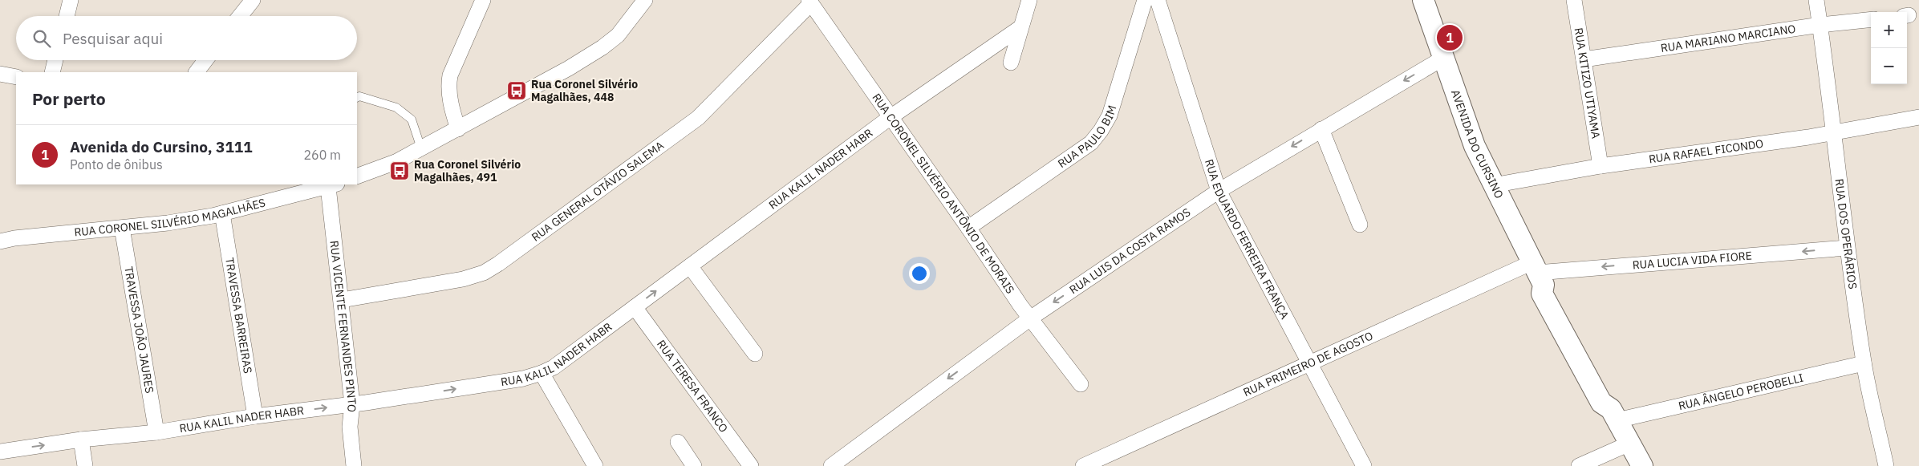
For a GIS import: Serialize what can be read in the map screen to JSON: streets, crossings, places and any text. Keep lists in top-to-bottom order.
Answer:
{
  "streets": {
    "main road": ["AVENIDA DO CURSINO"],
    "street": [
      "RUA MARIANO MARCIANO",
      "RUA KITIZO UTIYAMA",
      "RUA PAULO BIM",
      "RUA RAFAEL FICONDO",
      "RUA KALIL NADER HABR",
      "RUA GENERAL OTÁVIO SALEMA",
      "RUA CORONEL SILVÉRIO ANTÔNIO DE MORAIS",
      "RUA CORONEL SILVÉRIO MAGALHÃES",
      "RUA DOS OPERÁRIOS",
      "RUA EDUARDO FERREIRA FRANÇA",
      "RUA LUIS DA COSTA RAMOS",
      "RUA LUCIA VIDA FIORE",
      "TRAVESSA BARREIRAS",
      "RUA VICENTE FERNANDES PINTO",
      "TRAVESSA JOÃO JAURES",
      "RUA PRIMEIRO DE AGOSTO",
      "RUA TERESA FRANCO",
      "RUA ÂNGELO PEROBELLI"
    ]
  },
  "crossings": [
    ["RUA MARIANO MARCIANO", "RUA KITIZO UTIYAMA"],
    ["RUA MARIANO MARCIANO", "RUA DOS OPERÁRIOS"],
    ["RUA KITIZO UTIYAMA", "RUA RAFAEL FICONDO"],
    ["RUA PAULO BIM", "RUA CORONEL SILVÉRIO ANTÔNIO DE MORAIS"],
    ["AVENIDA DO CURSINO", "RUA RAFAEL FICONDO"],
    ["AVENIDA DO CURSINO", "RUA LUIS DA COSTA RAMOS"],
    ["AVENIDA DO CURSINO", "RUA LUCIA VIDA FIORE"],
    ["AVENIDA DO CURSINO", "RUA PRIMEIRO DE AGOSTO"],
    ["AVENIDA DO CURSINO", "RUA ÂNGELO PEROBELLI"],
    ["RUA RAFAEL FICONDO", "RUA DOS OPERÁRIOS"],
    ["RUA KALIL NADER HABR", "RUA CORONEL SILVÉRIO ANTÔNIO DE MORAIS"],
    ["RUA KALIL NADER HABR", "TRAVESSA BARREIRAS"],
    ["RUA KALIL NADER HABR", "RUA VICENTE FERNANDES PINTO"],
    ["RUA KALIL NADER HABR", "TRAVESSA JOÃO JAURES"],
    ["RUA KALIL NADER HABR", "RUA TERESA FRANCO"],
    ["RUA GENERAL OTÁVIO SALEMA", "RUA CORONEL SILVÉRIO ANTÔNIO DE MORAIS"],
    ["RUA GENERAL OTÁVIO SALEMA", "RUA VICENTE FERNANDES PINTO"],
    ["RUA CORONEL SILVÉRIO ANTÔNIO DE MORAIS", "RUA LUIS DA COSTA RAMOS"],
    ["RUA CORONEL SILVÉRIO MAGALHÃES", "TRAVESSA BARREIRAS"],
    ["RUA CORONEL SILVÉRIO MAGALHÃES", "RUA VICENTE FERNANDES PINTO"],
    ["RUA CORONEL SILVÉRIO MAGALHÃES", "TRAVESSA JOÃO JAURES"],
    ["RUA DOS OPERÁRIOS", "RUA LUCIA VIDA FIORE"],
    ["RUA DOS OPERÁRIOS", "RUA ÂNGELO PEROBELLI"],
    ["RUA EDUARDO FERREIRA FRANÇA", "RUA LUIS DA COSTA RAMOS"],
    ["RUA EDUARDO FERREIRA FRANÇA", "RUA PRIMEIRO DE AGOSTO"],
    ["RUA LUCIA VIDA FIORE", "RUA PRIMEIRO DE AGOSTO"]
  ],
  "one_way": ["RUA KALIL NADER HABR", "RUA LUIS DA COSTA RAMOS", "RUA LUCIA VIDA FIORE"],
  "places": {
    "bus stop": ["Rua Coronel Silvério Magalhães, 448", "Rua Coronel Silvério Magalhães, 491"]
  },
  "page": {
    "map_buttons": ["+", "−"],
    "search": "Pesquisar aqui",
    "pins": "1",
    "heading": "Por perto",
    "list": [
      {
        "mark": "1",
        "name": "Avenida do Cursino, 3111",
        "note": "Ponto de ônibus",
        "value": "260 m"
      }
    ]
  }
}
